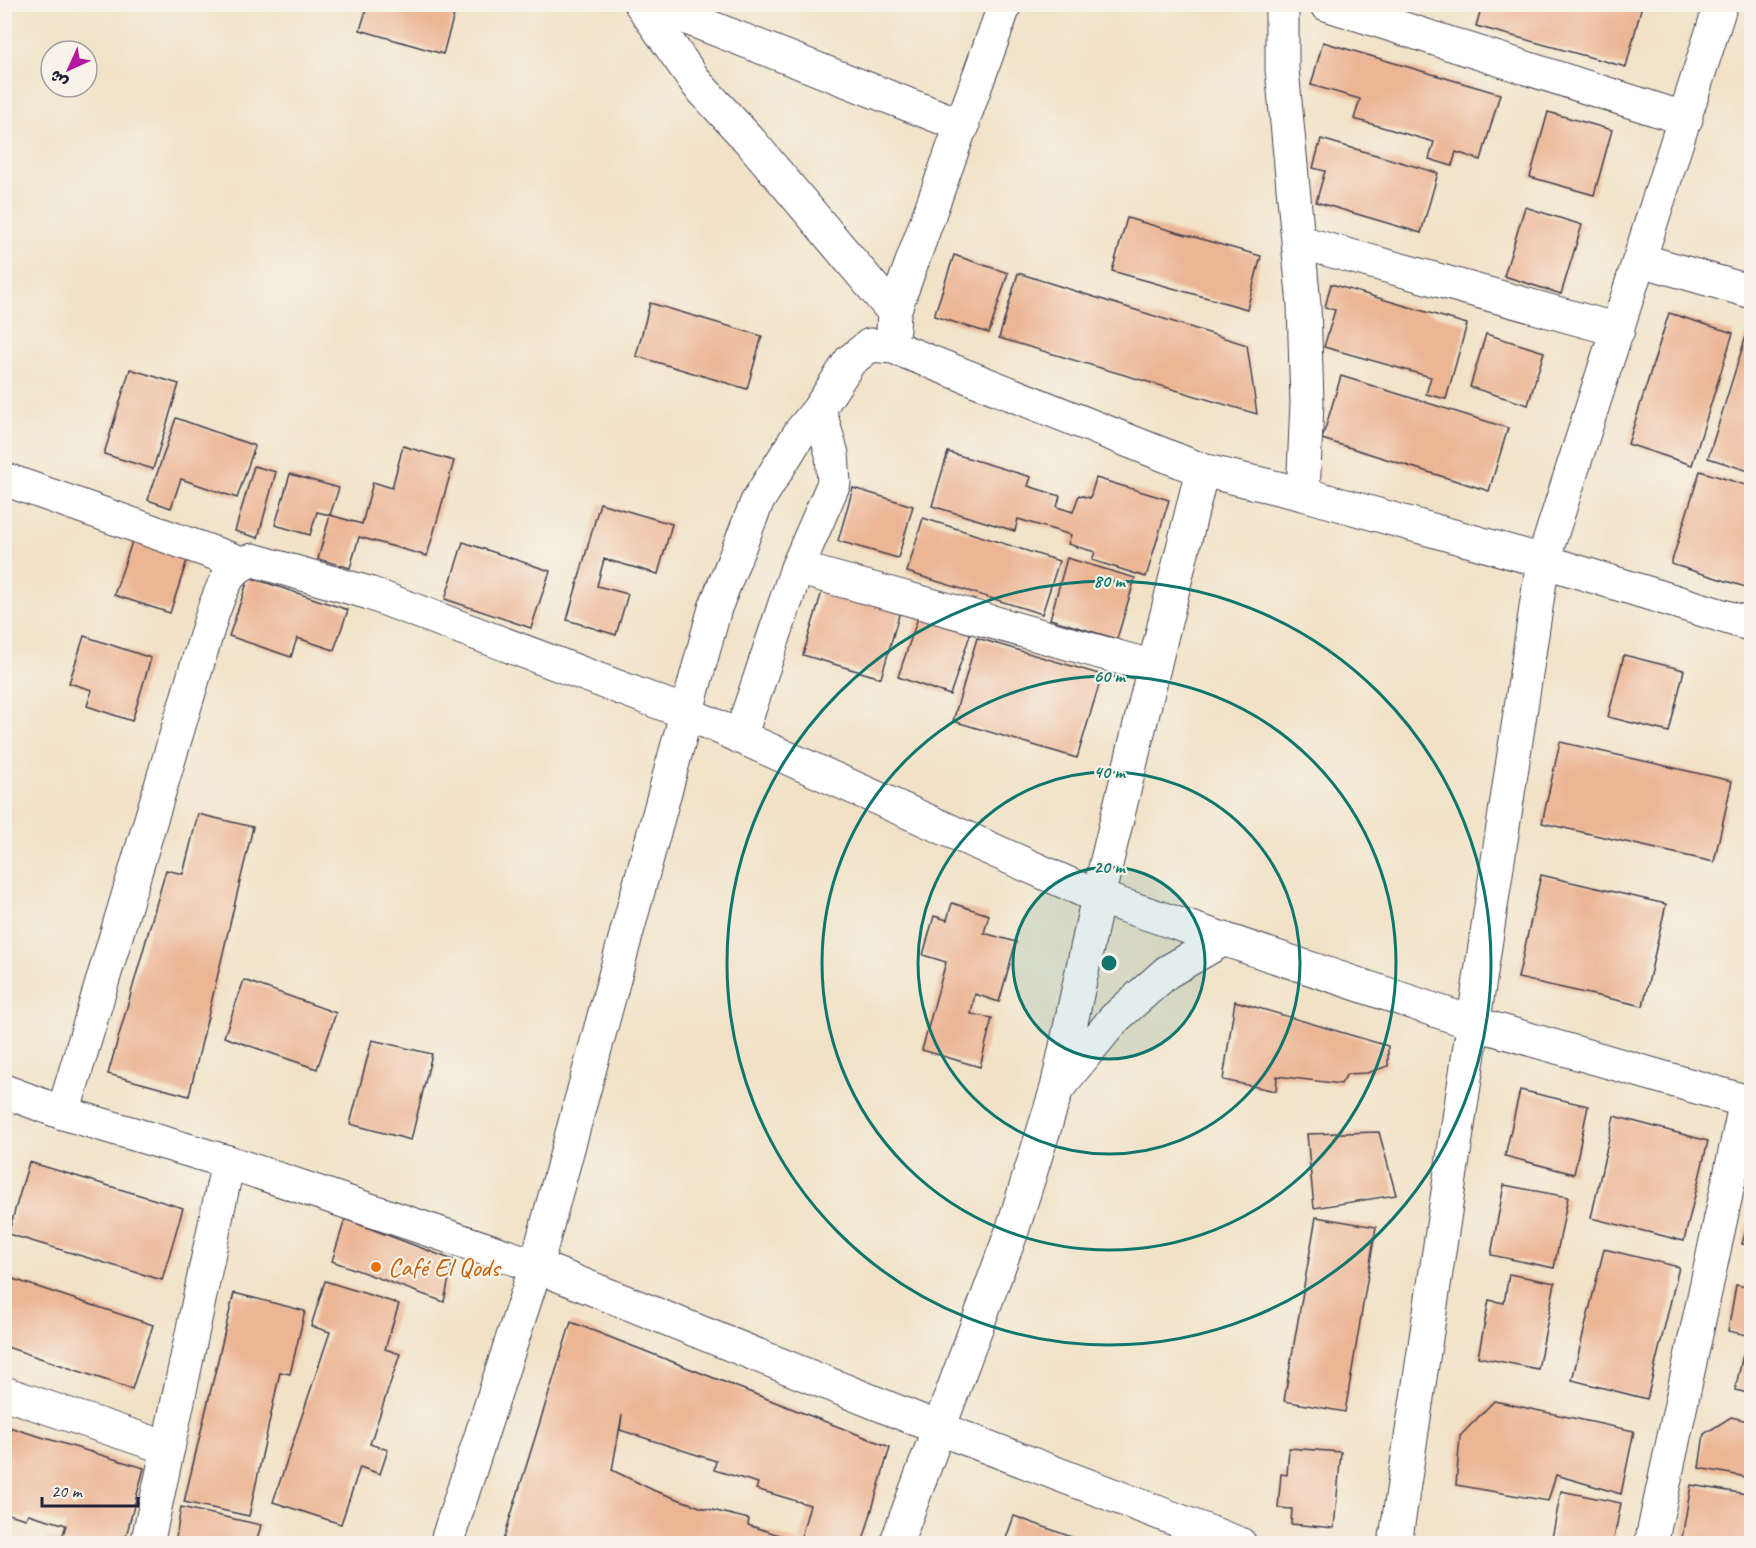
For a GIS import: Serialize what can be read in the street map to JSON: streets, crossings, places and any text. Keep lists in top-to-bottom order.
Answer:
{
  "places": ["Café El Qods"],
  "scale_bar": "20 m",
  "north": "bottom left",
  "rings": [
    "80 m",
    "60 m",
    "40 m",
    "20 m"
  ]
}
